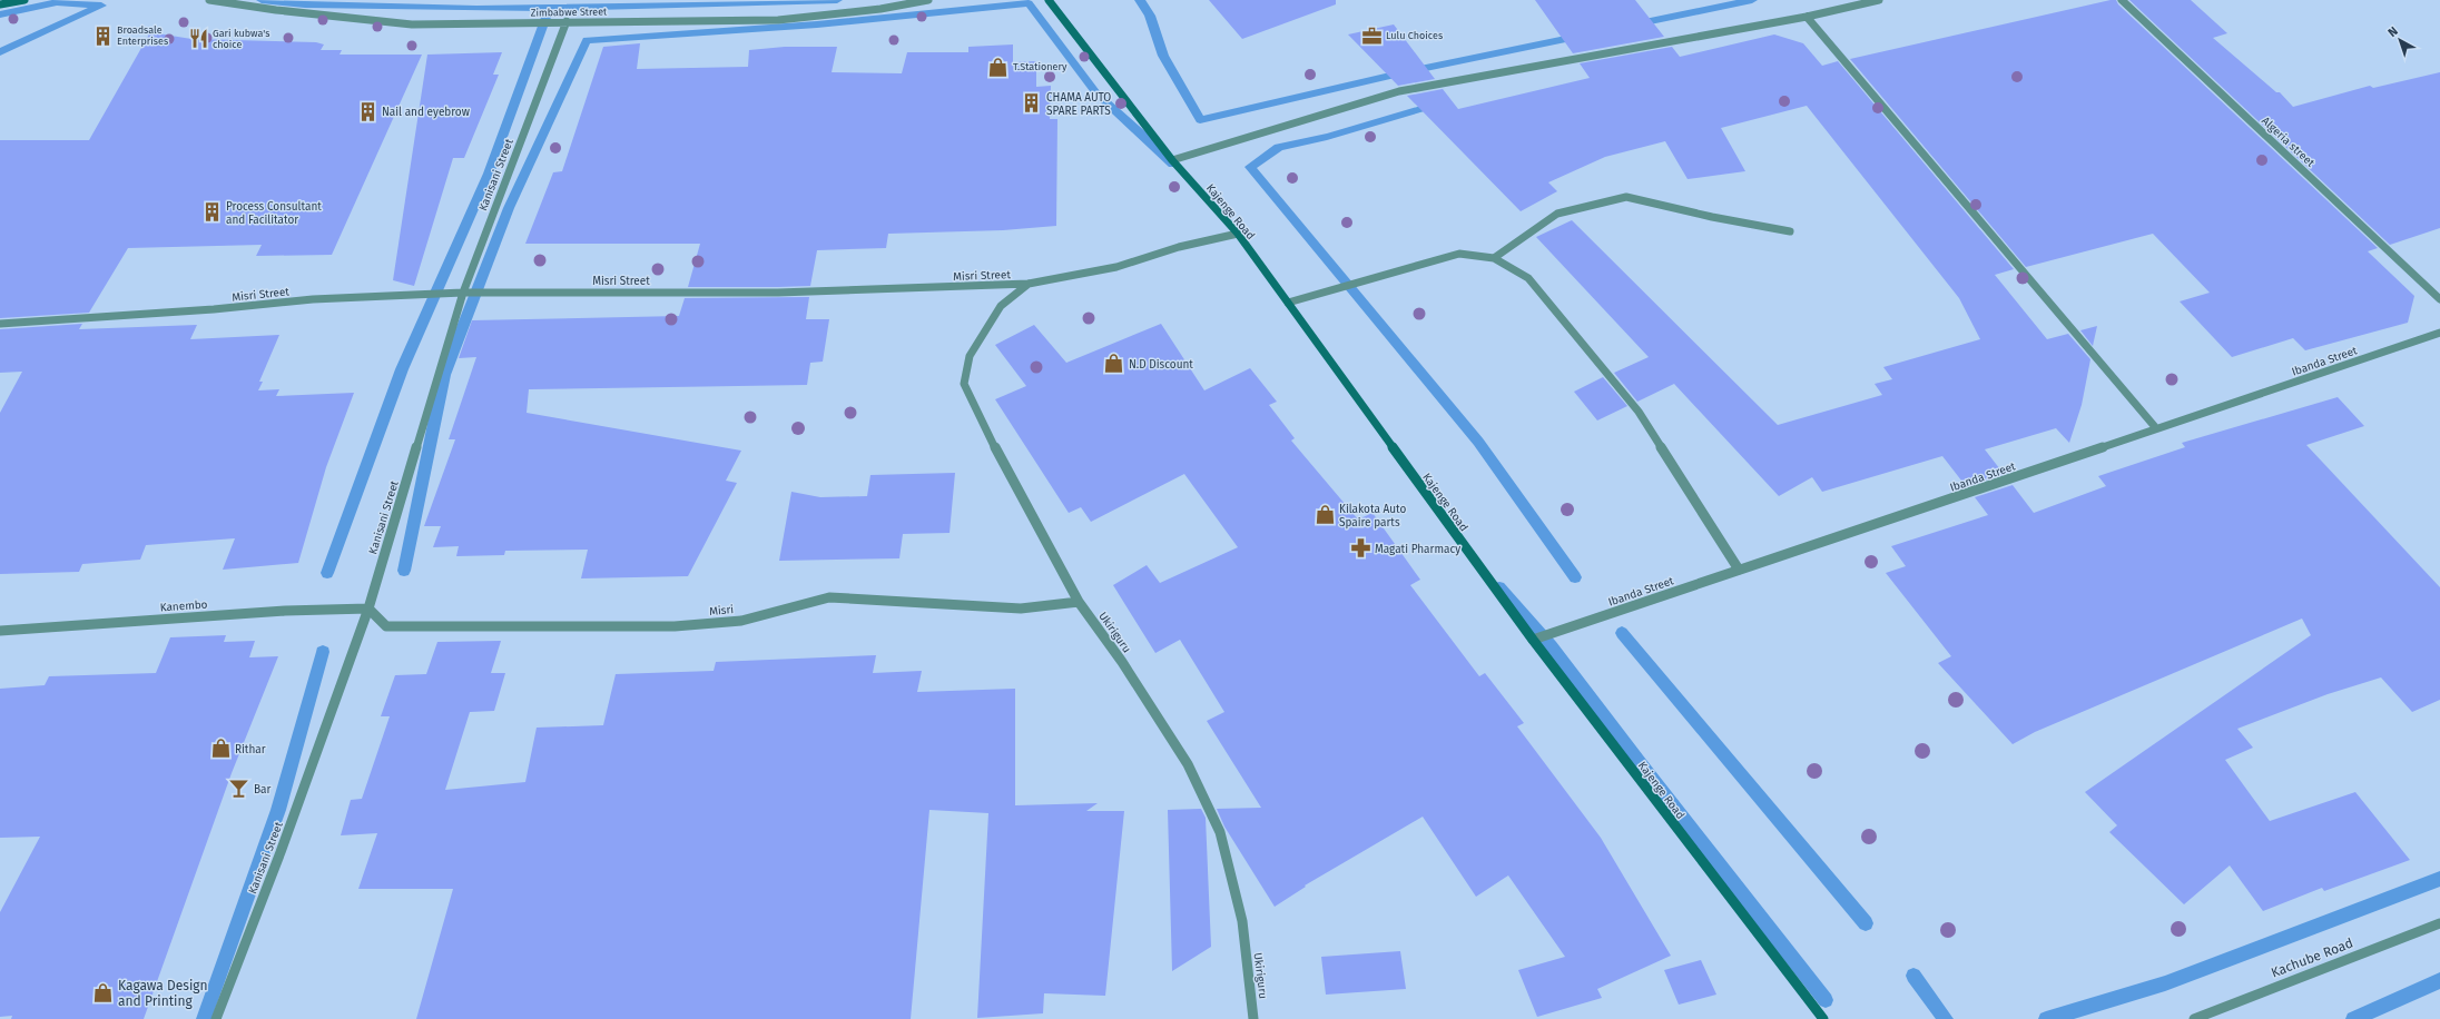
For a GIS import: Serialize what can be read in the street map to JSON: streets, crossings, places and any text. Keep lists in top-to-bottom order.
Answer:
{
  "streets": {
    "street": [
      "Zimbabwe Street",
      "Algeria street",
      "Kanisani Street",
      "Kajenge Road",
      "Misri Street",
      "Ibanda Street",
      "Kanembo",
      "Misri",
      "Ukiriguru",
      "Kachube Road"
    ]
  },
  "crossings": [
    ["Zimbabwe Street", "Kanisani Street"],
    ["Kanisani Street", "Misri Street"],
    ["Kanisani Street", "Kanembo"],
    ["Kanisani Street", "Misri"],
    ["Kajenge Road", "Misri Street"],
    ["Kajenge Road", "Ibanda Street"],
    ["Misri Street", "Ukiriguru"],
    ["Kanembo", "Misri"],
    ["Misri", "Ukiriguru"]
  ],
  "places": {
    "building": [
      "Broadsale Enterprises",
      "CHAMA AUTO SPARE PARTS",
      "Nail and eyebrow",
      "Process Consultant and Facilitator"
    ],
    "office": ["Lulu Choices"],
    "restaurant": ["Gari kubwa's choice"],
    "shop": [
      "T.Stationery",
      "N.D Discount",
      "Kilakota Auto Spaire parts",
      "Rithar",
      "Kagawa Design and Printing"
    ],
    "pharmacy": ["Magati Pharmacy"],
    "bar": ["Bar"]
  },
  "north": "top left"
}
